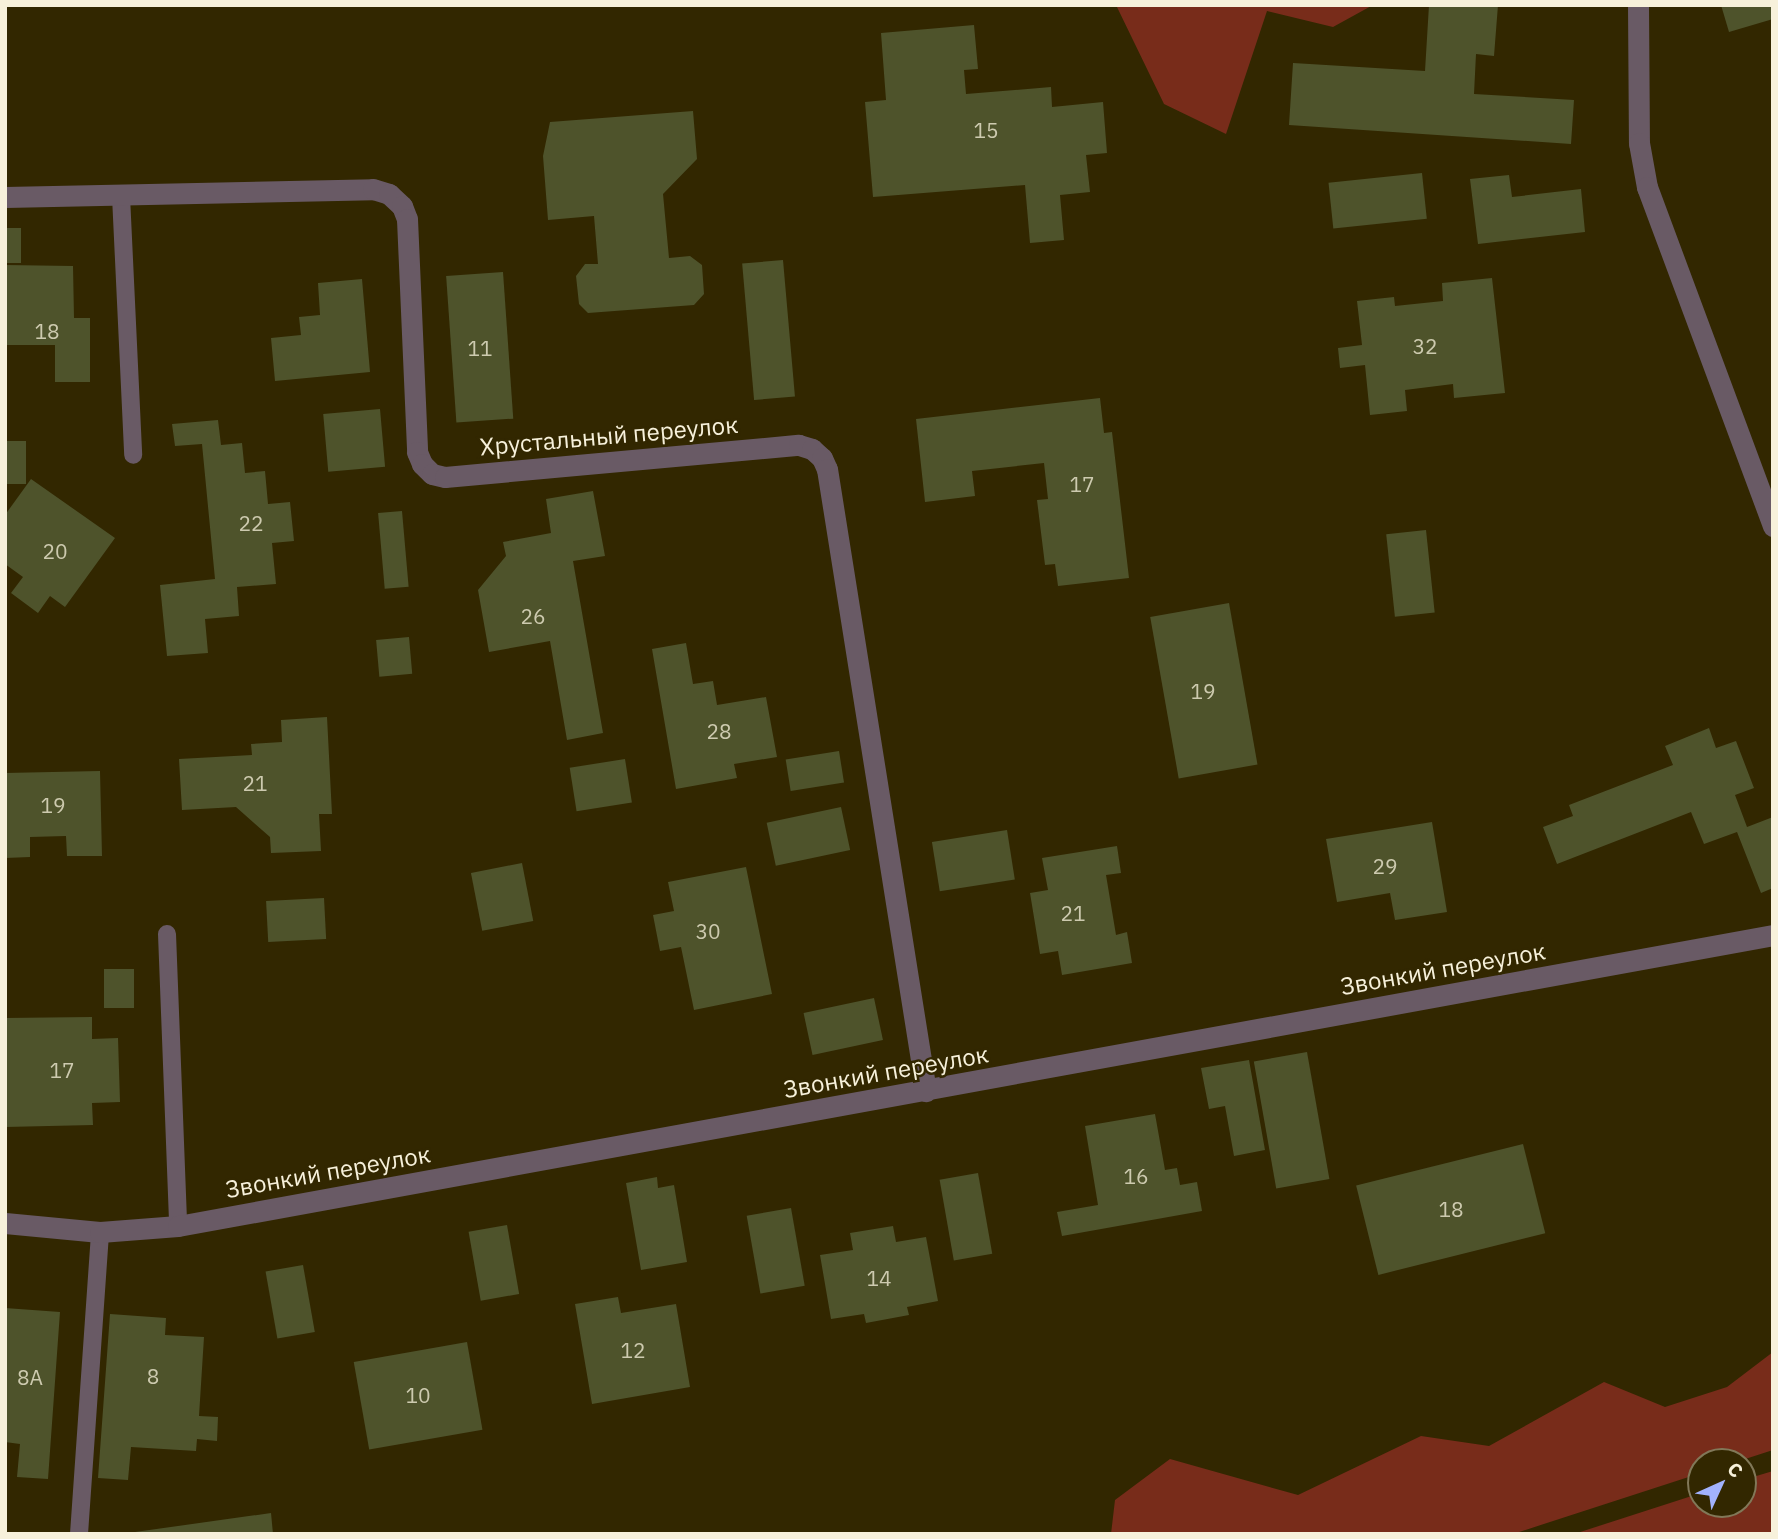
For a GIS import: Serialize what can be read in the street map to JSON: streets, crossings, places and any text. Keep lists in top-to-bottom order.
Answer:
{
  "streets": {
    "street": ["Хрустальный переулок", "Звонкий переулок"]
  },
  "crossings": [
    ["Хрустальный переулок", "Звонкий переулок"]
  ],
  "house_numbers": [
    "15",
    "18",
    "32",
    "11",
    "17",
    "22",
    "20",
    "26",
    "19",
    "28",
    "21",
    "19",
    "29",
    "21",
    "30",
    "17",
    "16",
    "18",
    "14",
    "12",
    "8",
    "8А",
    "10"
  ],
  "north": "top right"
}
